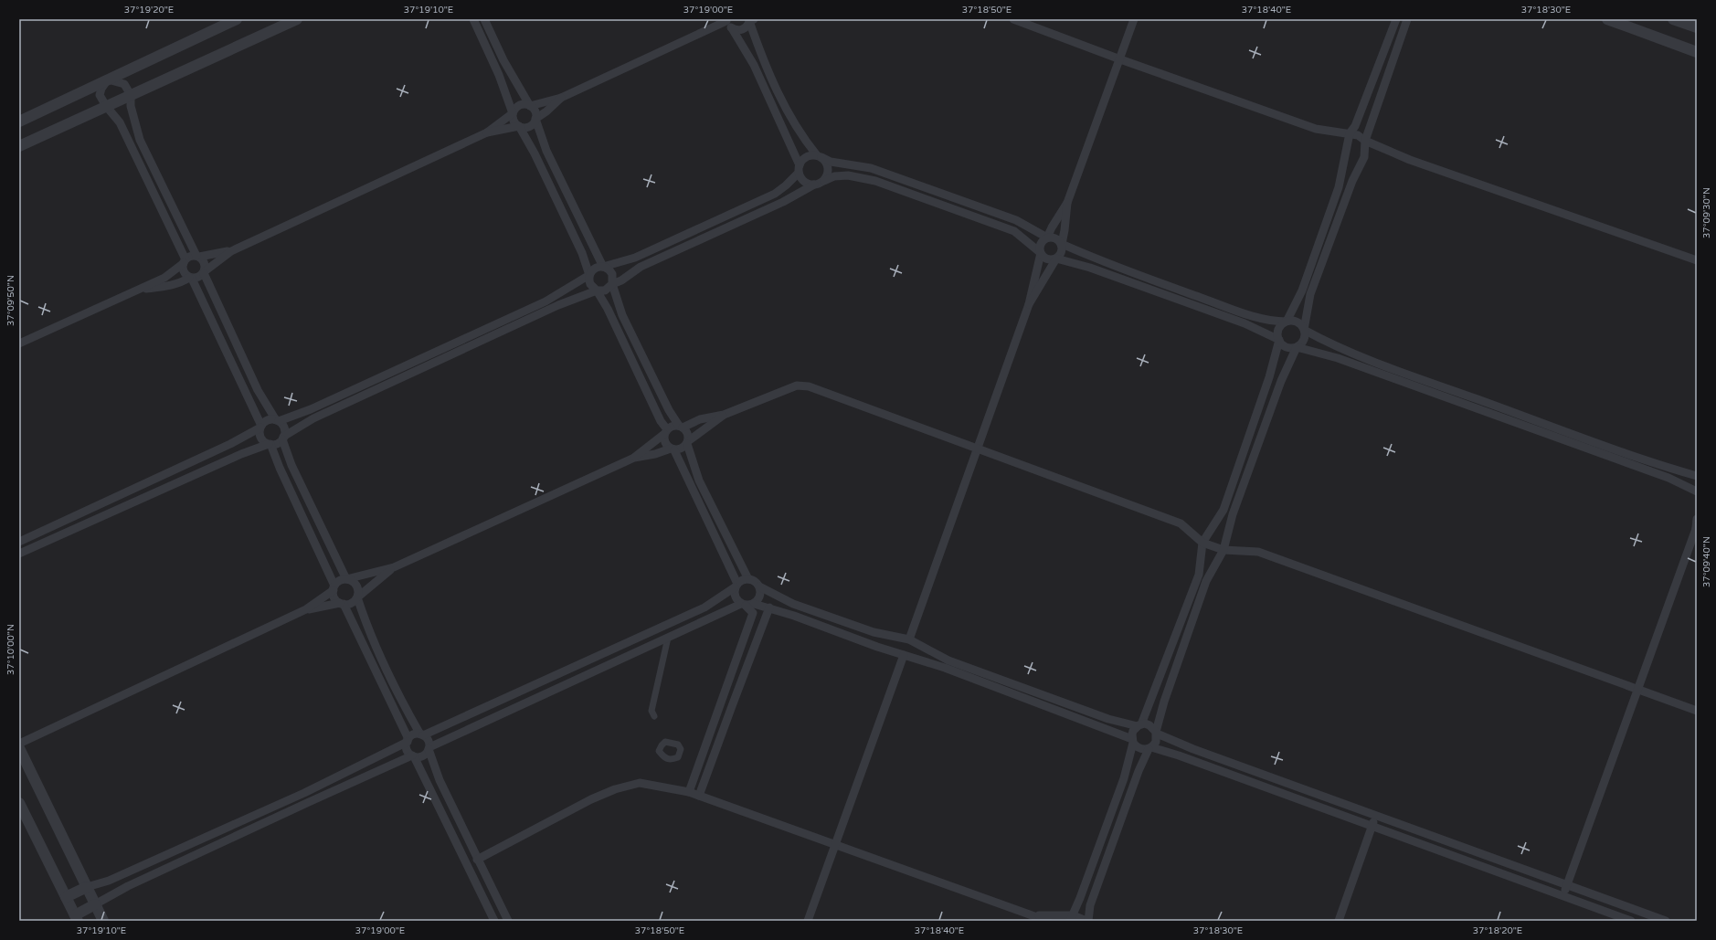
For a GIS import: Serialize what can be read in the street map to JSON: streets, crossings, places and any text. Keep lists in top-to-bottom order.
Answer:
{
  "coordinates": [
    "37°19'20\"E",
    "37°19'10\"E",
    "37°19'00\"E",
    "37°18'50\"E",
    "37°18'40\"E",
    "37°18'30\"E",
    "37°09'30\"N",
    "37°09'50\"N",
    "37°09'40\"N",
    "37°10'00\"N",
    "37°18'20\"E"
  ]
}
